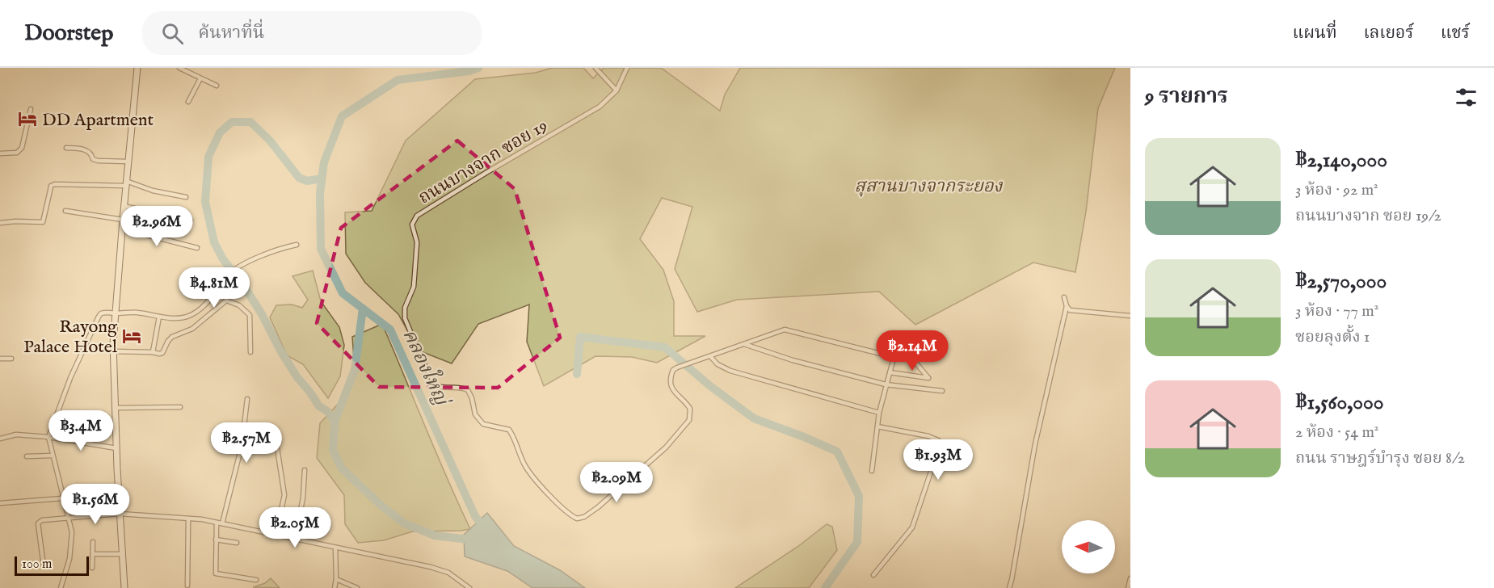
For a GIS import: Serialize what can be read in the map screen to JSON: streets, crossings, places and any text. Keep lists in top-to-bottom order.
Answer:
{
  "streets": {
    "street": ["ถนนบางจาก ซอย 19"]
  },
  "water": ["คลองใหญ่"],
  "parks": ["สุสานบางจากระยอง"],
  "places": {
    "hotel": ["DD Apartment", "Rayong Palace Hotel"]
  },
  "scale_bar": "100 m",
  "north": "left",
  "page": {
    "header": "Doorstep",
    "search": "ค้นหาที่นี่",
    "nav": ["แผนที่", "เลเยอร์", "แชร์"],
    "heading": "9 รายการ",
    "list": [
      {
        "name": "฿2,140,000",
        "note": "3 ห้อง · 92 m² · ถนนบางจาก ซอย 19/2"
      },
      {
        "name": "฿2,570,000",
        "note": "3 ห้อง · 77 m² · ซอยลุงตั้ง 1"
      },
      {
        "name": "฿1,560,000",
        "note": "2 ห้อง · 54 m² · ถนน ราษฎร์บำรุง ซอย 8/2"
      }
    ],
    "price": [
      "฿2.96M",
      "฿4.81M",
      "฿2.14M",
      "฿3.4M",
      "฿2.57M",
      "฿1.93M",
      "฿2.09M",
      "฿1.56M",
      "฿2.05M"
    ],
    "scale": "100 m"
  }
}
